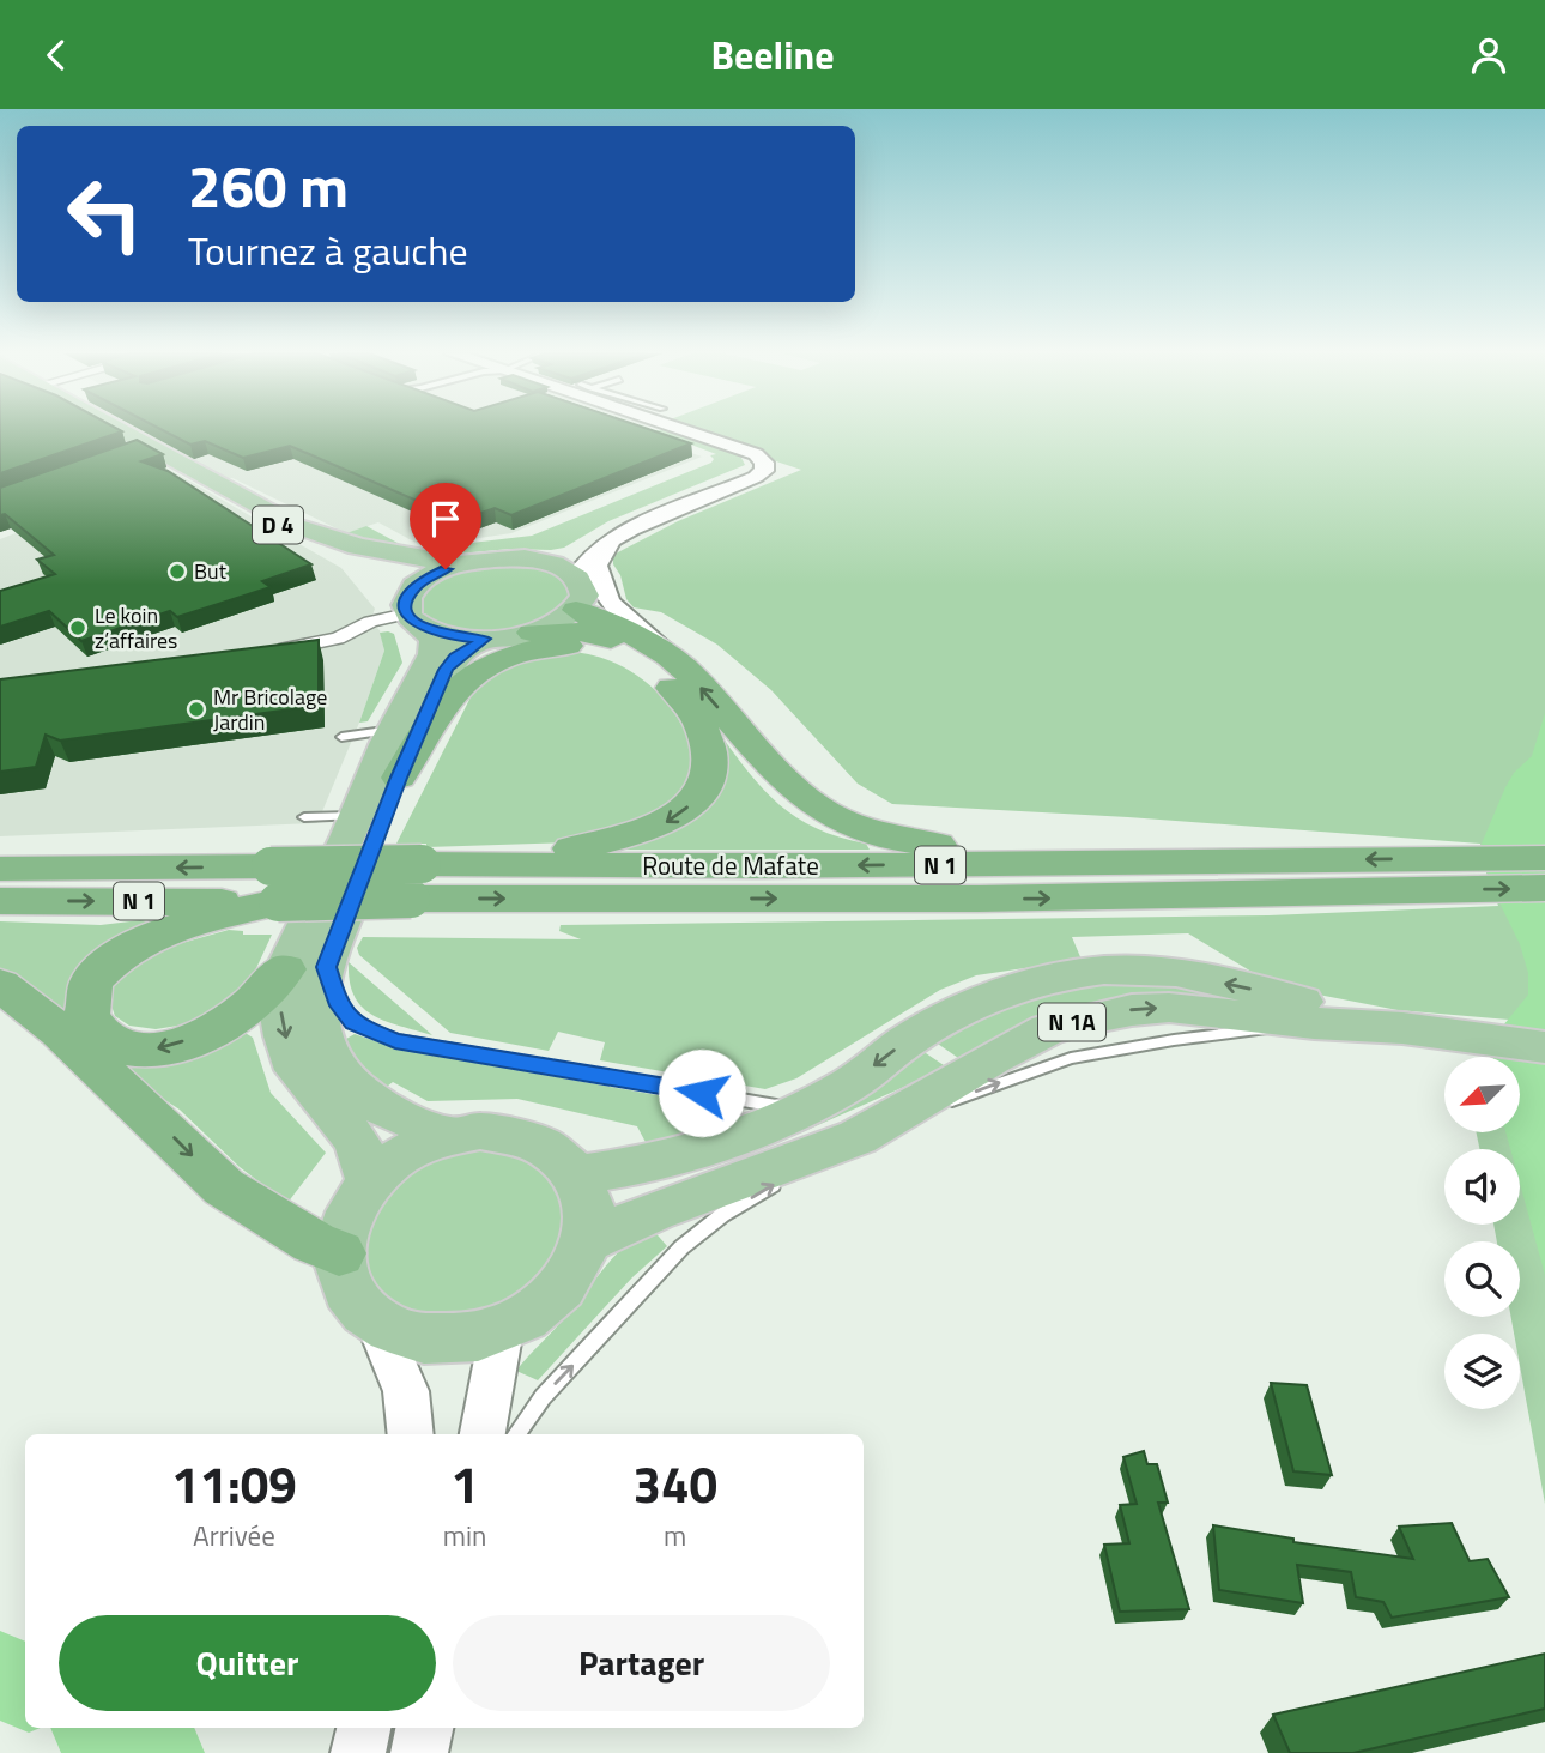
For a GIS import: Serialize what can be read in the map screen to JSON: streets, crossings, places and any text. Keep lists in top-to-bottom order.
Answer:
{
  "streets": {
    "highway": ["N 1", "Route de Mafate"],
    "main road": ["D 4", "N 1A"]
  },
  "places": ["But", "Le koin z’affaires", "Mr Bricolage Jardin"],
  "north": "bottom left",
  "page": {
    "header": "Beeline",
    "turn": ["260 m", "Tournez à gauche"],
    "eta": [
      "11:09",
      "Arrivée",
      "1",
      "min",
      "340",
      "m"
    ],
    "buttons": ["Quitter", "Partager"]
  }
}
